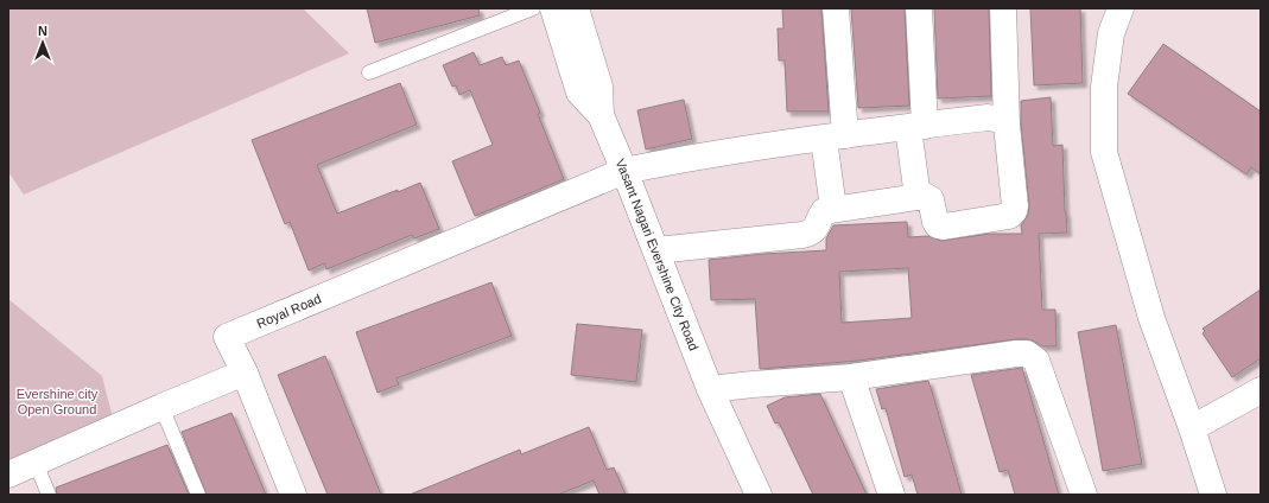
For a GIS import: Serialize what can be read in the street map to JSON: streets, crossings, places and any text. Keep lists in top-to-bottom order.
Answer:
{
  "streets": {
    "street": ["Vasant Nagari Evershine City Road", "Royal Road"]
  },
  "crossings": [
    ["Vasant Nagari Evershine City Road", "Royal Road"]
  ],
  "parks": ["Evershine city Open Ground"],
  "north": "top"
}
